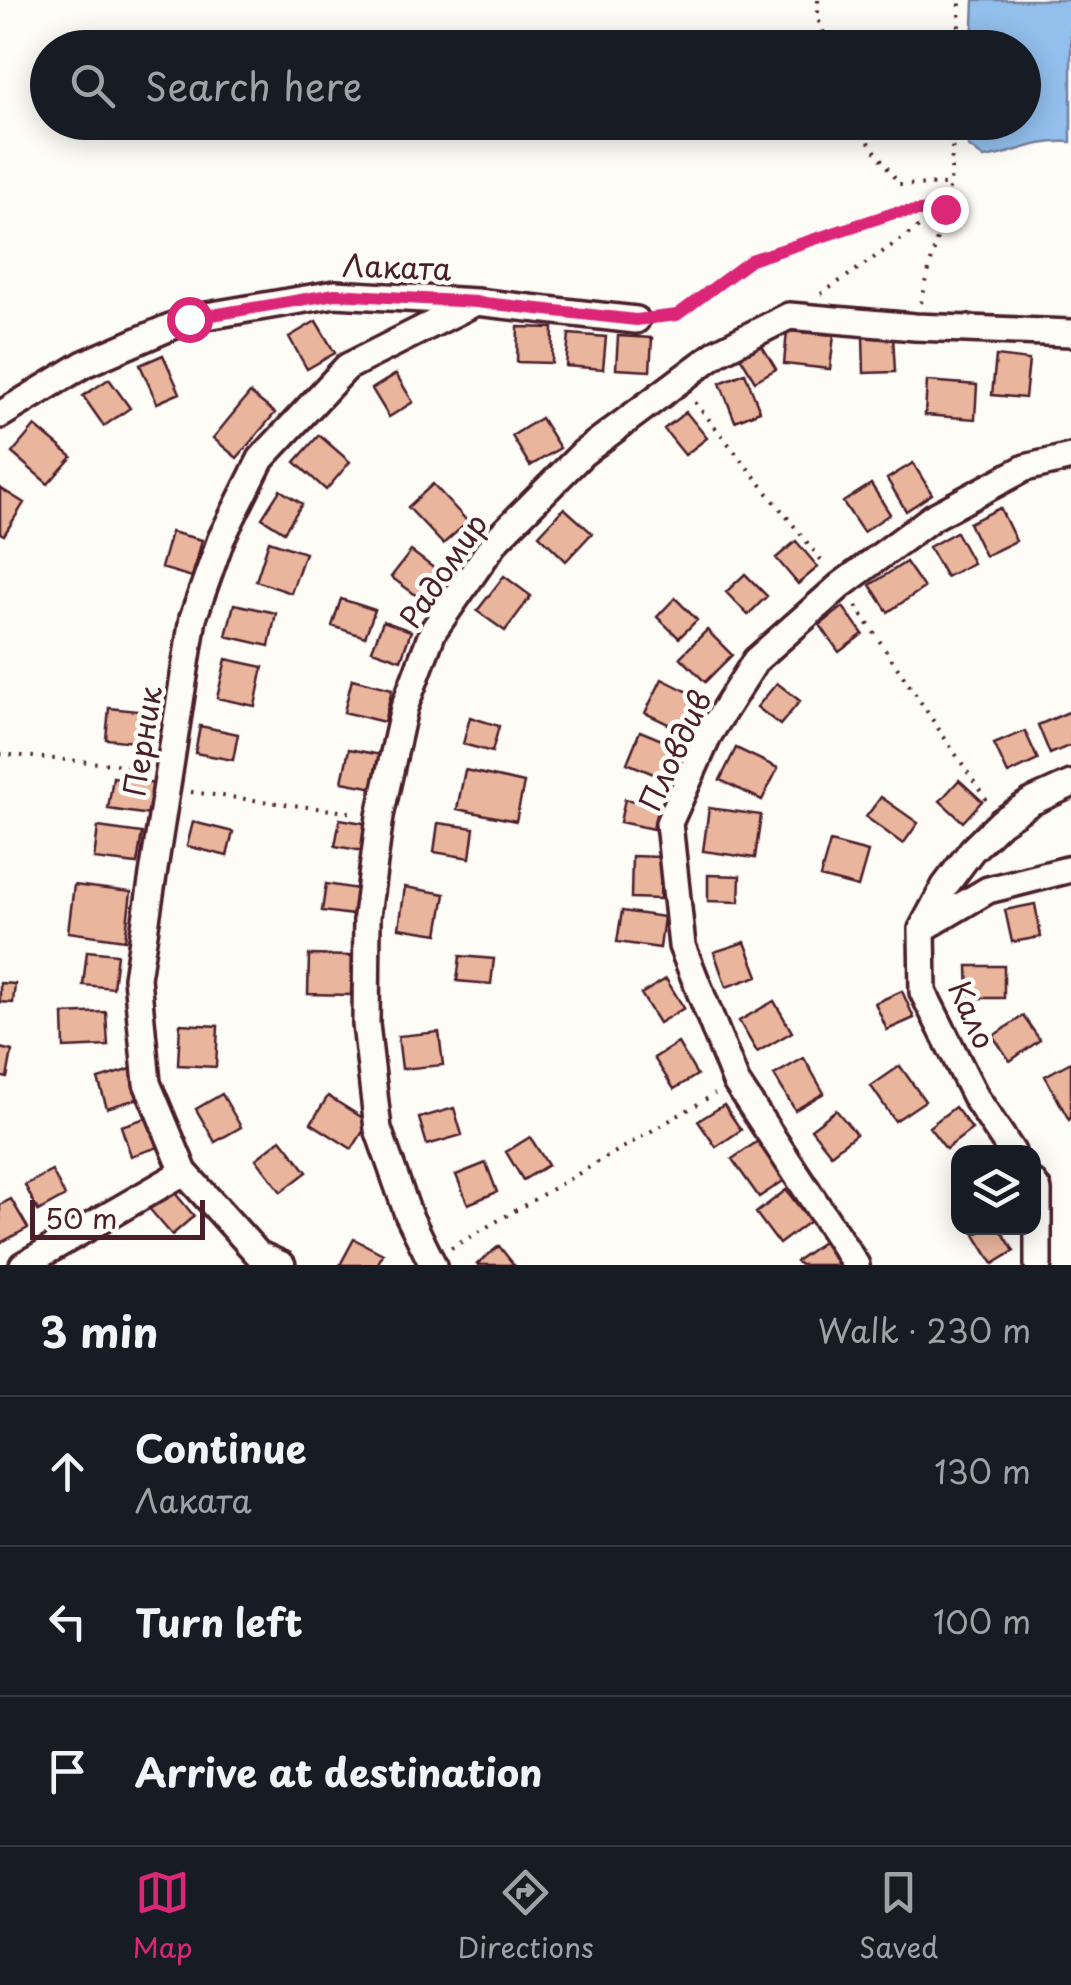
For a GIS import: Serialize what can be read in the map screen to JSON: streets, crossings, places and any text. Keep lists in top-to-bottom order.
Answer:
{
  "streets": {
    "street": [
      "Лаката",
      "Радомир",
      "Перник",
      "Пловдив",
      "Кало"
    ]
  },
  "crossings": [
    ["Лаката", "Перник"]
  ],
  "scale_bar": "50 m",
  "page": {
    "search": "Search here",
    "scale": "50 m",
    "heading": ["3 min", "Walk · 230 m"],
    "list": [
      ["Continue", "Лаката", "130 m"],
      ["Turn left", "100 m"],
      "Arrive at destination"
    ],
    "nav": ["Map", "Directions", "Saved"]
  }
}
